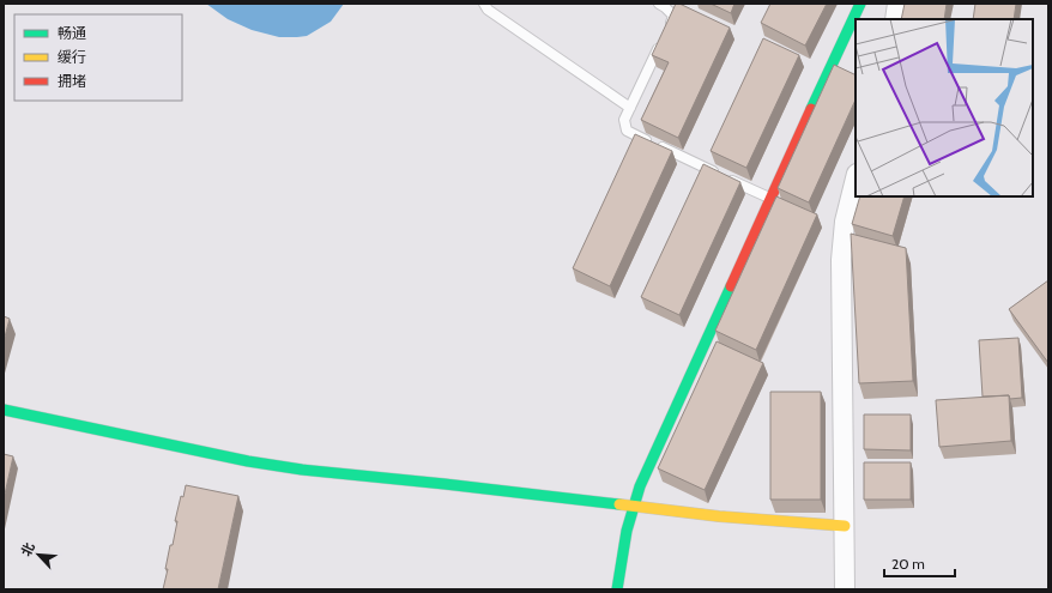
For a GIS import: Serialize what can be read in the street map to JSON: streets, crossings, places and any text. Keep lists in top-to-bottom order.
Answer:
{
  "legend": ["畅通", "缓行", "拥堵"],
  "scale_bar": "20 m",
  "north": "top left"
}
